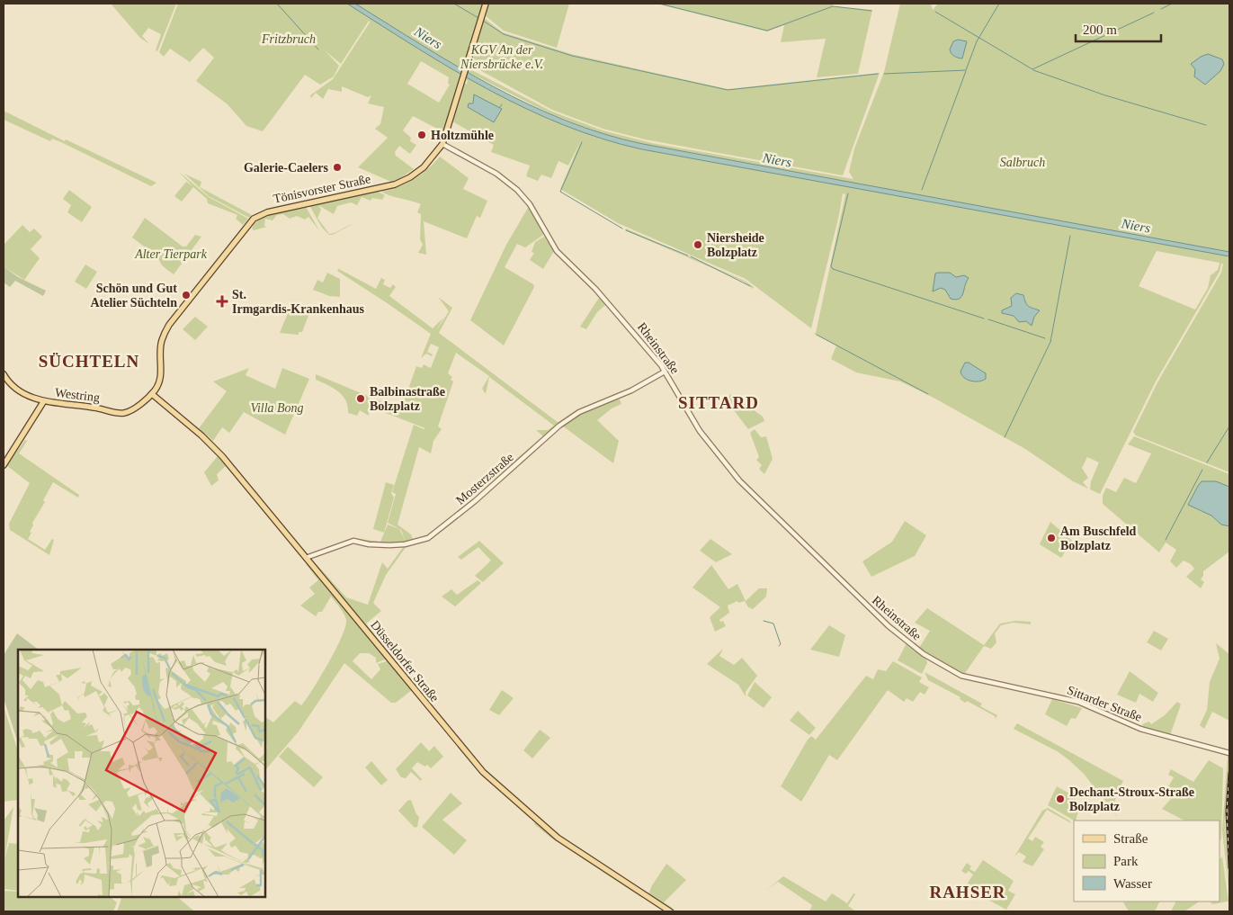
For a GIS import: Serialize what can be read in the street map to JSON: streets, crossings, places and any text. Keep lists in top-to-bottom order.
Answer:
{
  "streets": {
    "main road": ["Tönisvorster Straße", "Westring", "Düsseldorfer Straße"],
    "street": ["Rheinstraße", "Mosterzstraße", "Sittarder Straße"]
  },
  "crossings": [
    ["Tönisvorster Straße", "Rheinstraße"],
    ["Tönisvorster Straße", "Westring"],
    ["Tönisvorster Straße", "Düsseldorfer Straße"],
    ["Rheinstraße", "Mosterzstraße"],
    ["Rheinstraße", "Sittarder Straße"],
    ["Westring", "Düsseldorfer Straße"],
    ["Mosterzstraße", "Düsseldorfer Straße"]
  ],
  "districts": ["SÜCHTELN", "SITTARD", "RAHSER"],
  "water": ["Niers"],
  "parks": [
    "Fritzbruch",
    "KGV An der Niersbrücke e.V.",
    "Salbruch",
    "Alter Tierpark",
    "Villa Bong"
  ],
  "places": {
    "other": [
      "Holtzmühle",
      "Galerie-Caelers",
      "Niersheide Bolzplatz",
      "Schön und Gut Atelier Süchteln",
      "Balbinastraße Bolzplatz",
      "Am Buschfeld Bolzplatz",
      "Dechant-Stroux-Straße Bolzplatz"
    ],
    "health": ["St. Irmgardis-Krankenhaus"]
  },
  "legend": ["Straße", "Park", "Wasser"],
  "scale_bar": "200 m"
}
